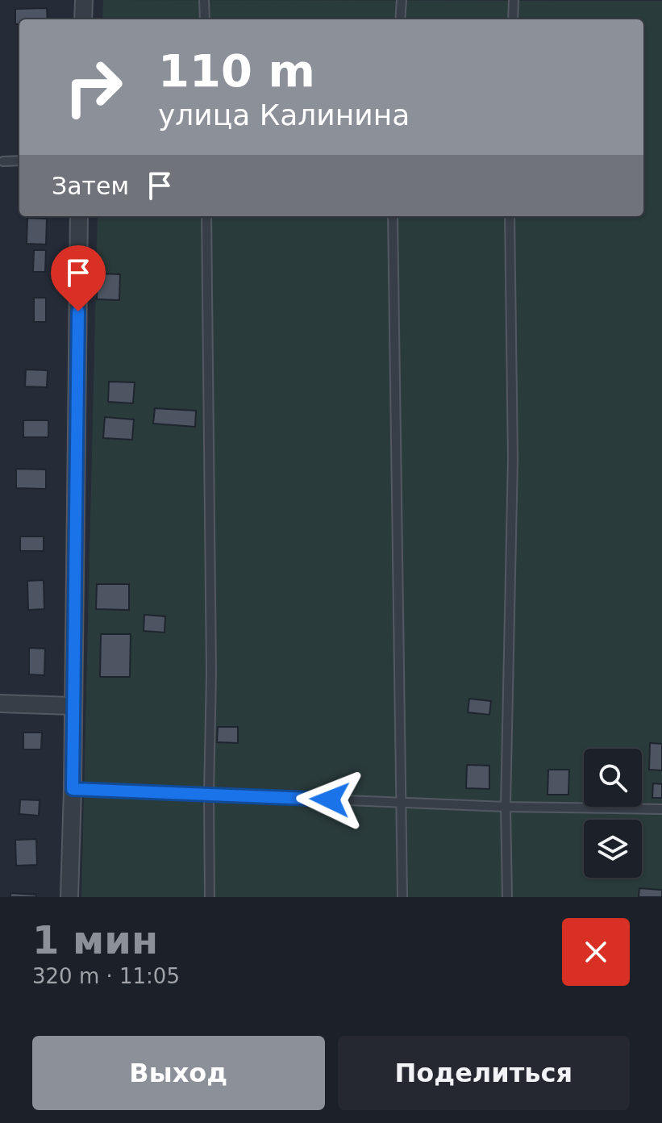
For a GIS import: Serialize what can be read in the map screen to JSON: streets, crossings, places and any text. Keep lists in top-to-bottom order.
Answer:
{
  "page": {
    "turn": ["110 m", "улица Калинина"],
    "then": "Затем",
    "heading": ["1 мин", "320 m · 11:05"],
    "buttons": ["Выход", "Поделиться"]
  }
}
